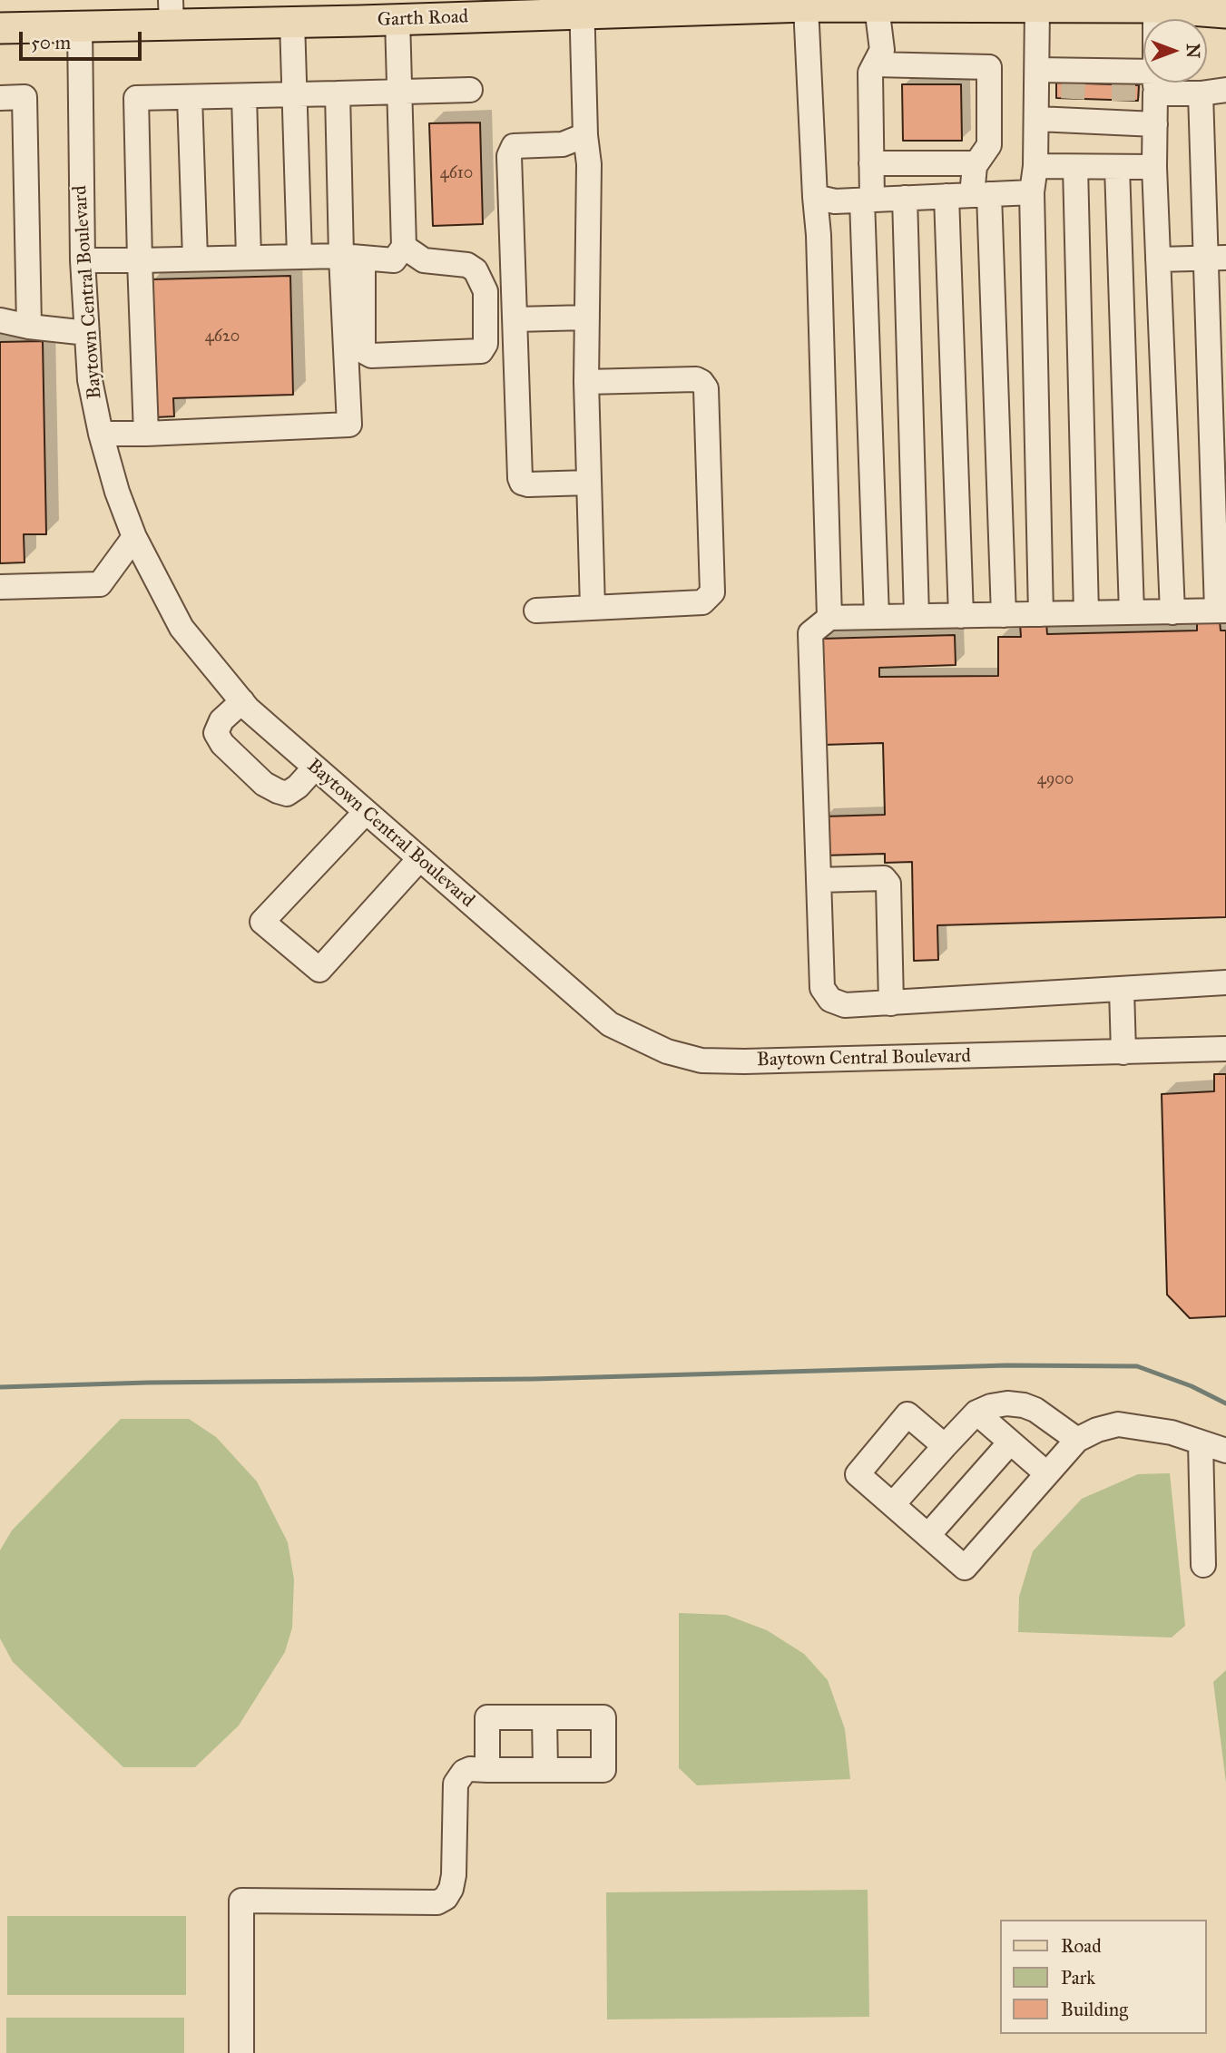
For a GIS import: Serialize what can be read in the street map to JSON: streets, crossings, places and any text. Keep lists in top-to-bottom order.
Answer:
{
  "streets": {
    "main road": ["Garth Road"],
    "street": ["Baytown Central Boulevard"]
  },
  "crossings": [
    ["Garth Road", "Baytown Central Boulevard"]
  ],
  "house_numbers": ["4610", "4620", "4900"],
  "legend": ["Road", "Park", "Building"],
  "scale_bar": "50 m",
  "north": "right"
}
